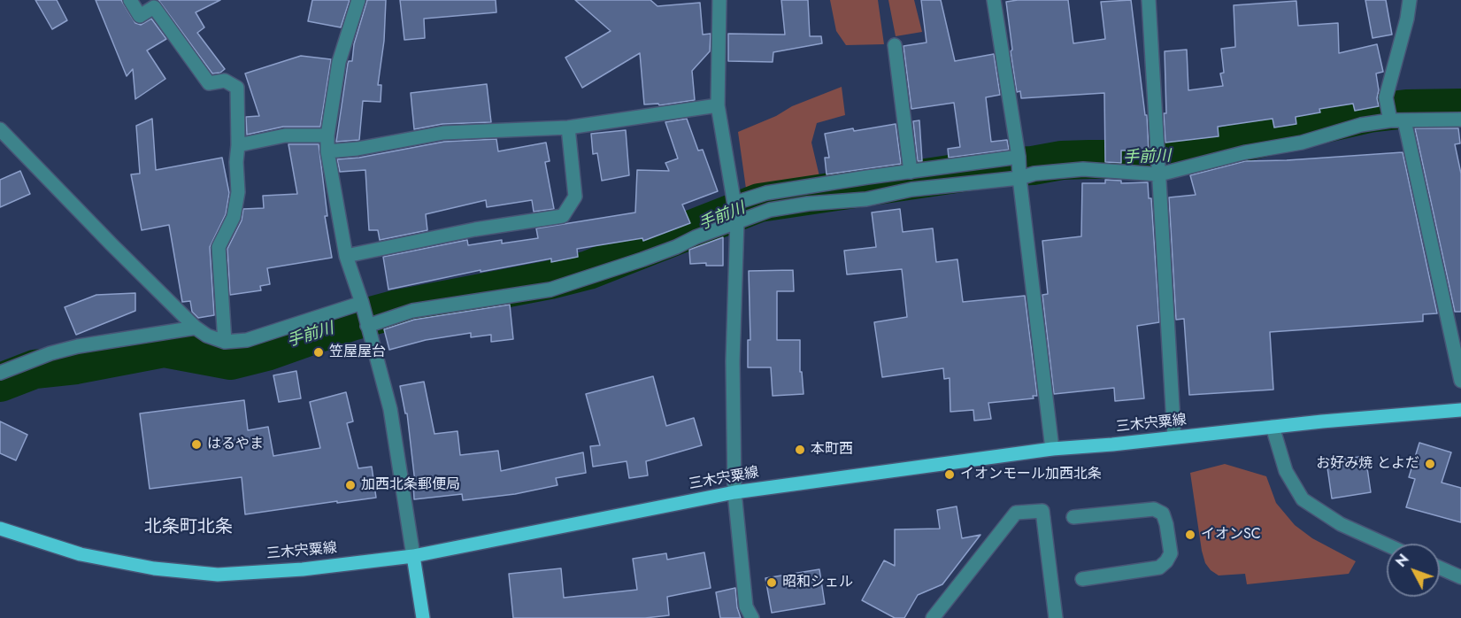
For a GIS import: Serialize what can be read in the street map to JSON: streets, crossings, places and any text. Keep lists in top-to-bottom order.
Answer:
{
  "streets": {
    "main road": ["三木宍粟線"]
  },
  "districts": ["北条町北条"],
  "water": ["手前川"],
  "places": [
    "笠屋屋台",
    "はるやま",
    "本町西",
    "お好み焼 とよだ",
    "イオンモール加西北条",
    "加西北条郵便局",
    "イオンSC",
    "昭和シェル"
  ],
  "north": "top left"
}
